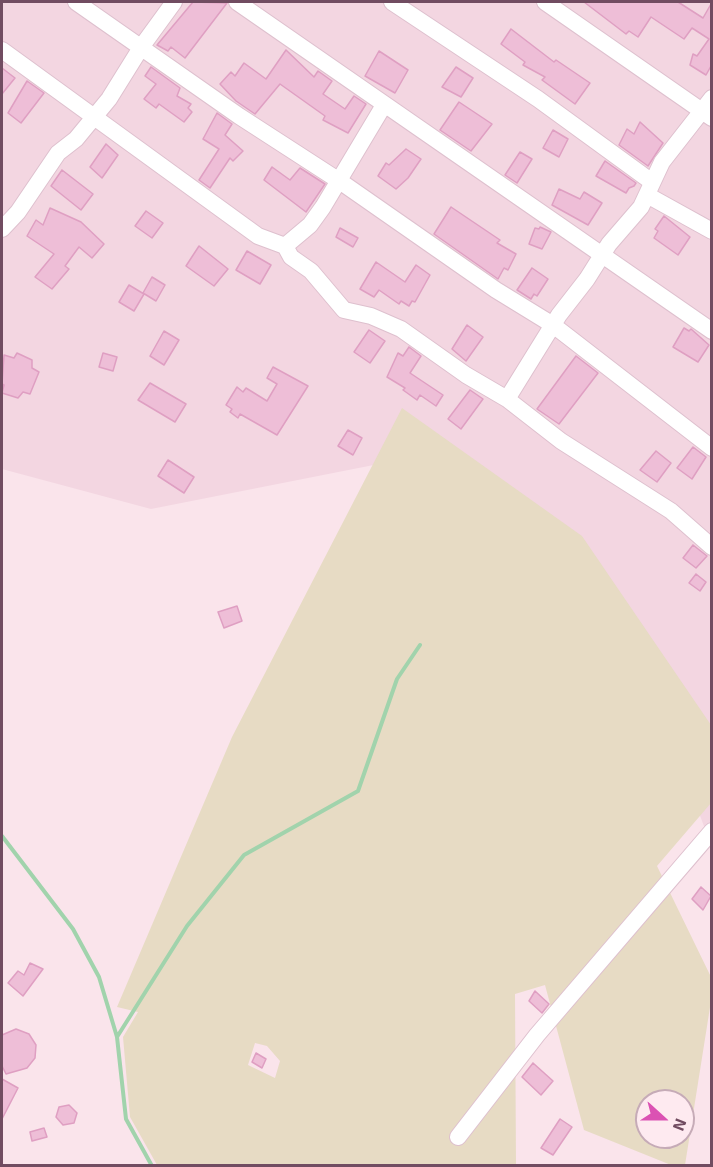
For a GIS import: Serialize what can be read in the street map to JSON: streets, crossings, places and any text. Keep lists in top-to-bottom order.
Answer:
{
  "north": "right"
}
